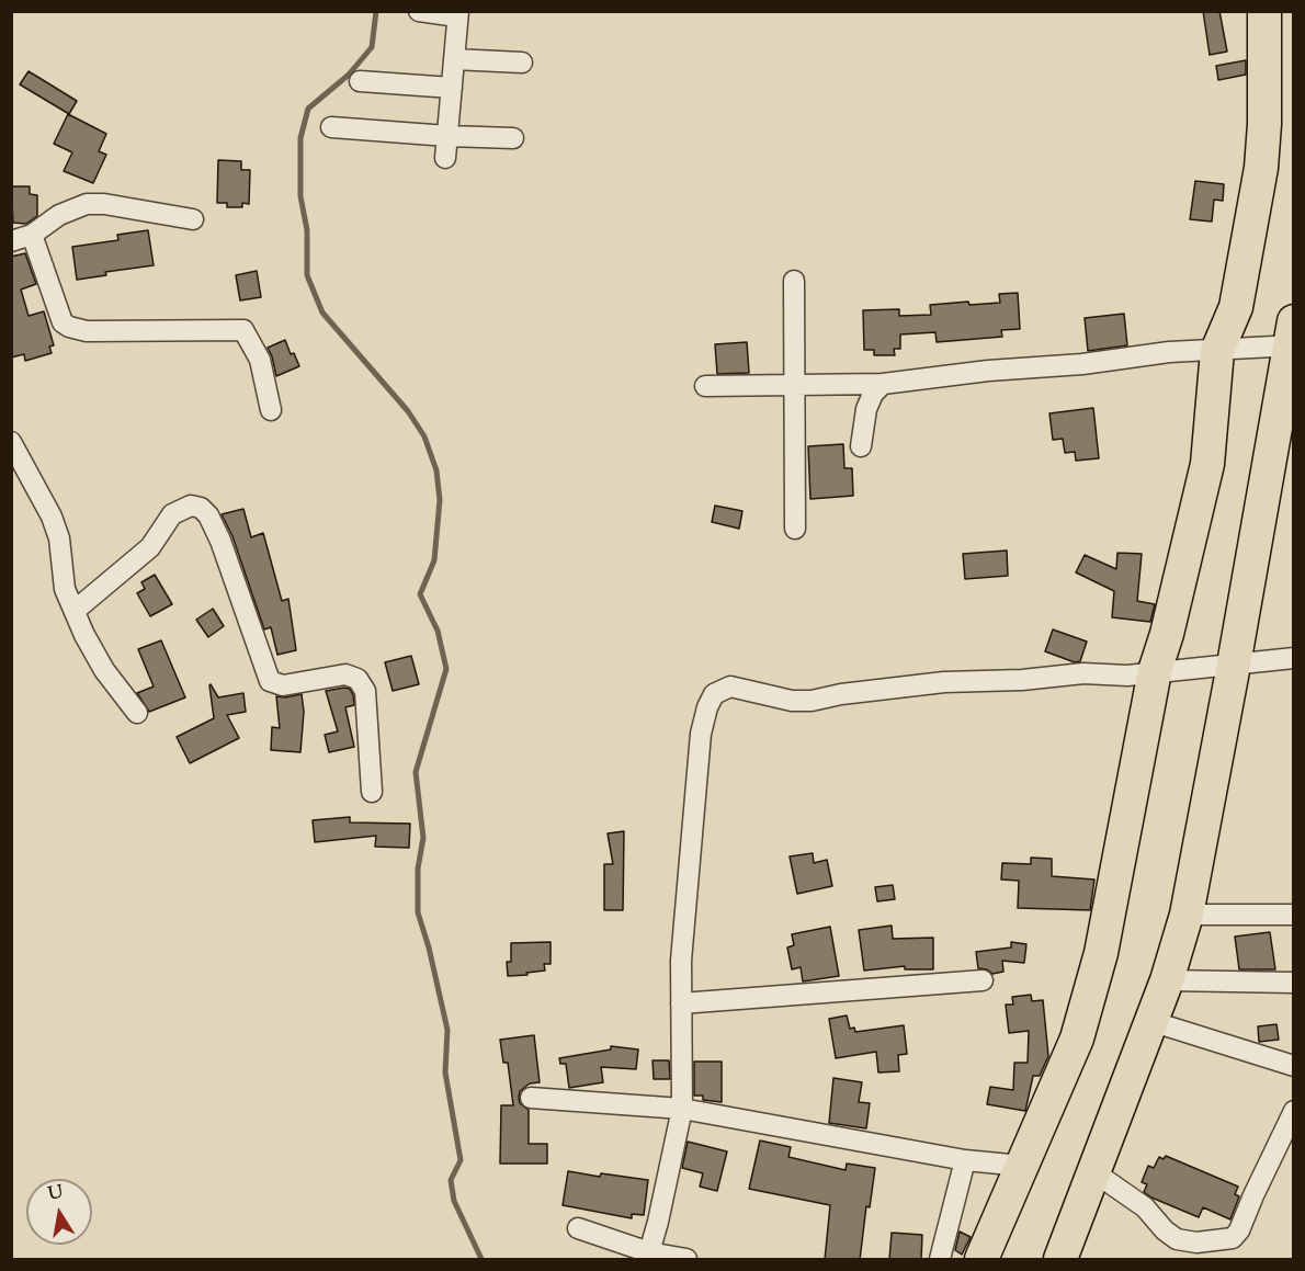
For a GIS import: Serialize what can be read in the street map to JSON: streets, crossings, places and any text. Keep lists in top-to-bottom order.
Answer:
{
  "north": "top"
}
